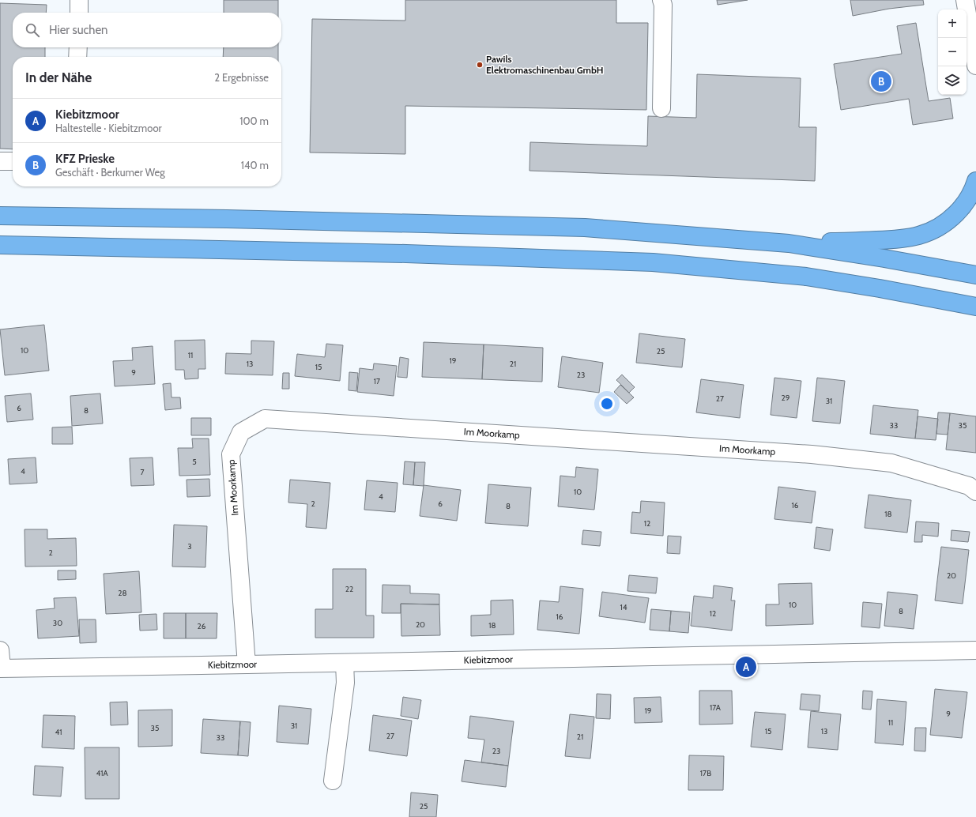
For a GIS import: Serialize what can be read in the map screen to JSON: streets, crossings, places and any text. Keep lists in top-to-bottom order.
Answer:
{
  "streets": {
    "street": ["Im Moorkamp", "Kiebitzmoor"]
  },
  "crossings": [
    ["Im Moorkamp", "Kiebitzmoor"]
  ],
  "places": ["Pawils Elektromaschinenbau GmbH"],
  "house_numbers": [
    "10",
    "25",
    "11",
    "19",
    "13",
    "21",
    "15",
    "9",
    "23",
    "17",
    "29",
    "27",
    "31",
    "6",
    "8",
    "33",
    "35",
    "5",
    "4",
    "7",
    "10",
    "4",
    "2",
    "6",
    "16",
    "8",
    "18",
    "12",
    "3",
    "2",
    "20",
    "22",
    "28",
    "10",
    "14",
    "8",
    "12",
    "16",
    "30",
    "20",
    "18",
    "26",
    "17A",
    "19",
    "9",
    "11",
    "31",
    "35",
    "15",
    "13",
    "41",
    "27",
    "21",
    "33",
    "23",
    "41A",
    "17B",
    "25"
  ],
  "page": {
    "map_buttons": ["+", "−"],
    "search": "Hier suchen",
    "heading": ["In der Nähe", "2 Ergebnisse"],
    "pins": ["B", "A"],
    "list": [
      {
        "mark": "A",
        "name": "Kiebitzmoor",
        "note": "Haltestelle · Kiebitzmoor",
        "value": "100 m"
      },
      {
        "mark": "B",
        "name": "KFZ Prieske",
        "note": "Geschäft · Berkumer Weg",
        "value": "140 m"
      }
    ]
  }
}
